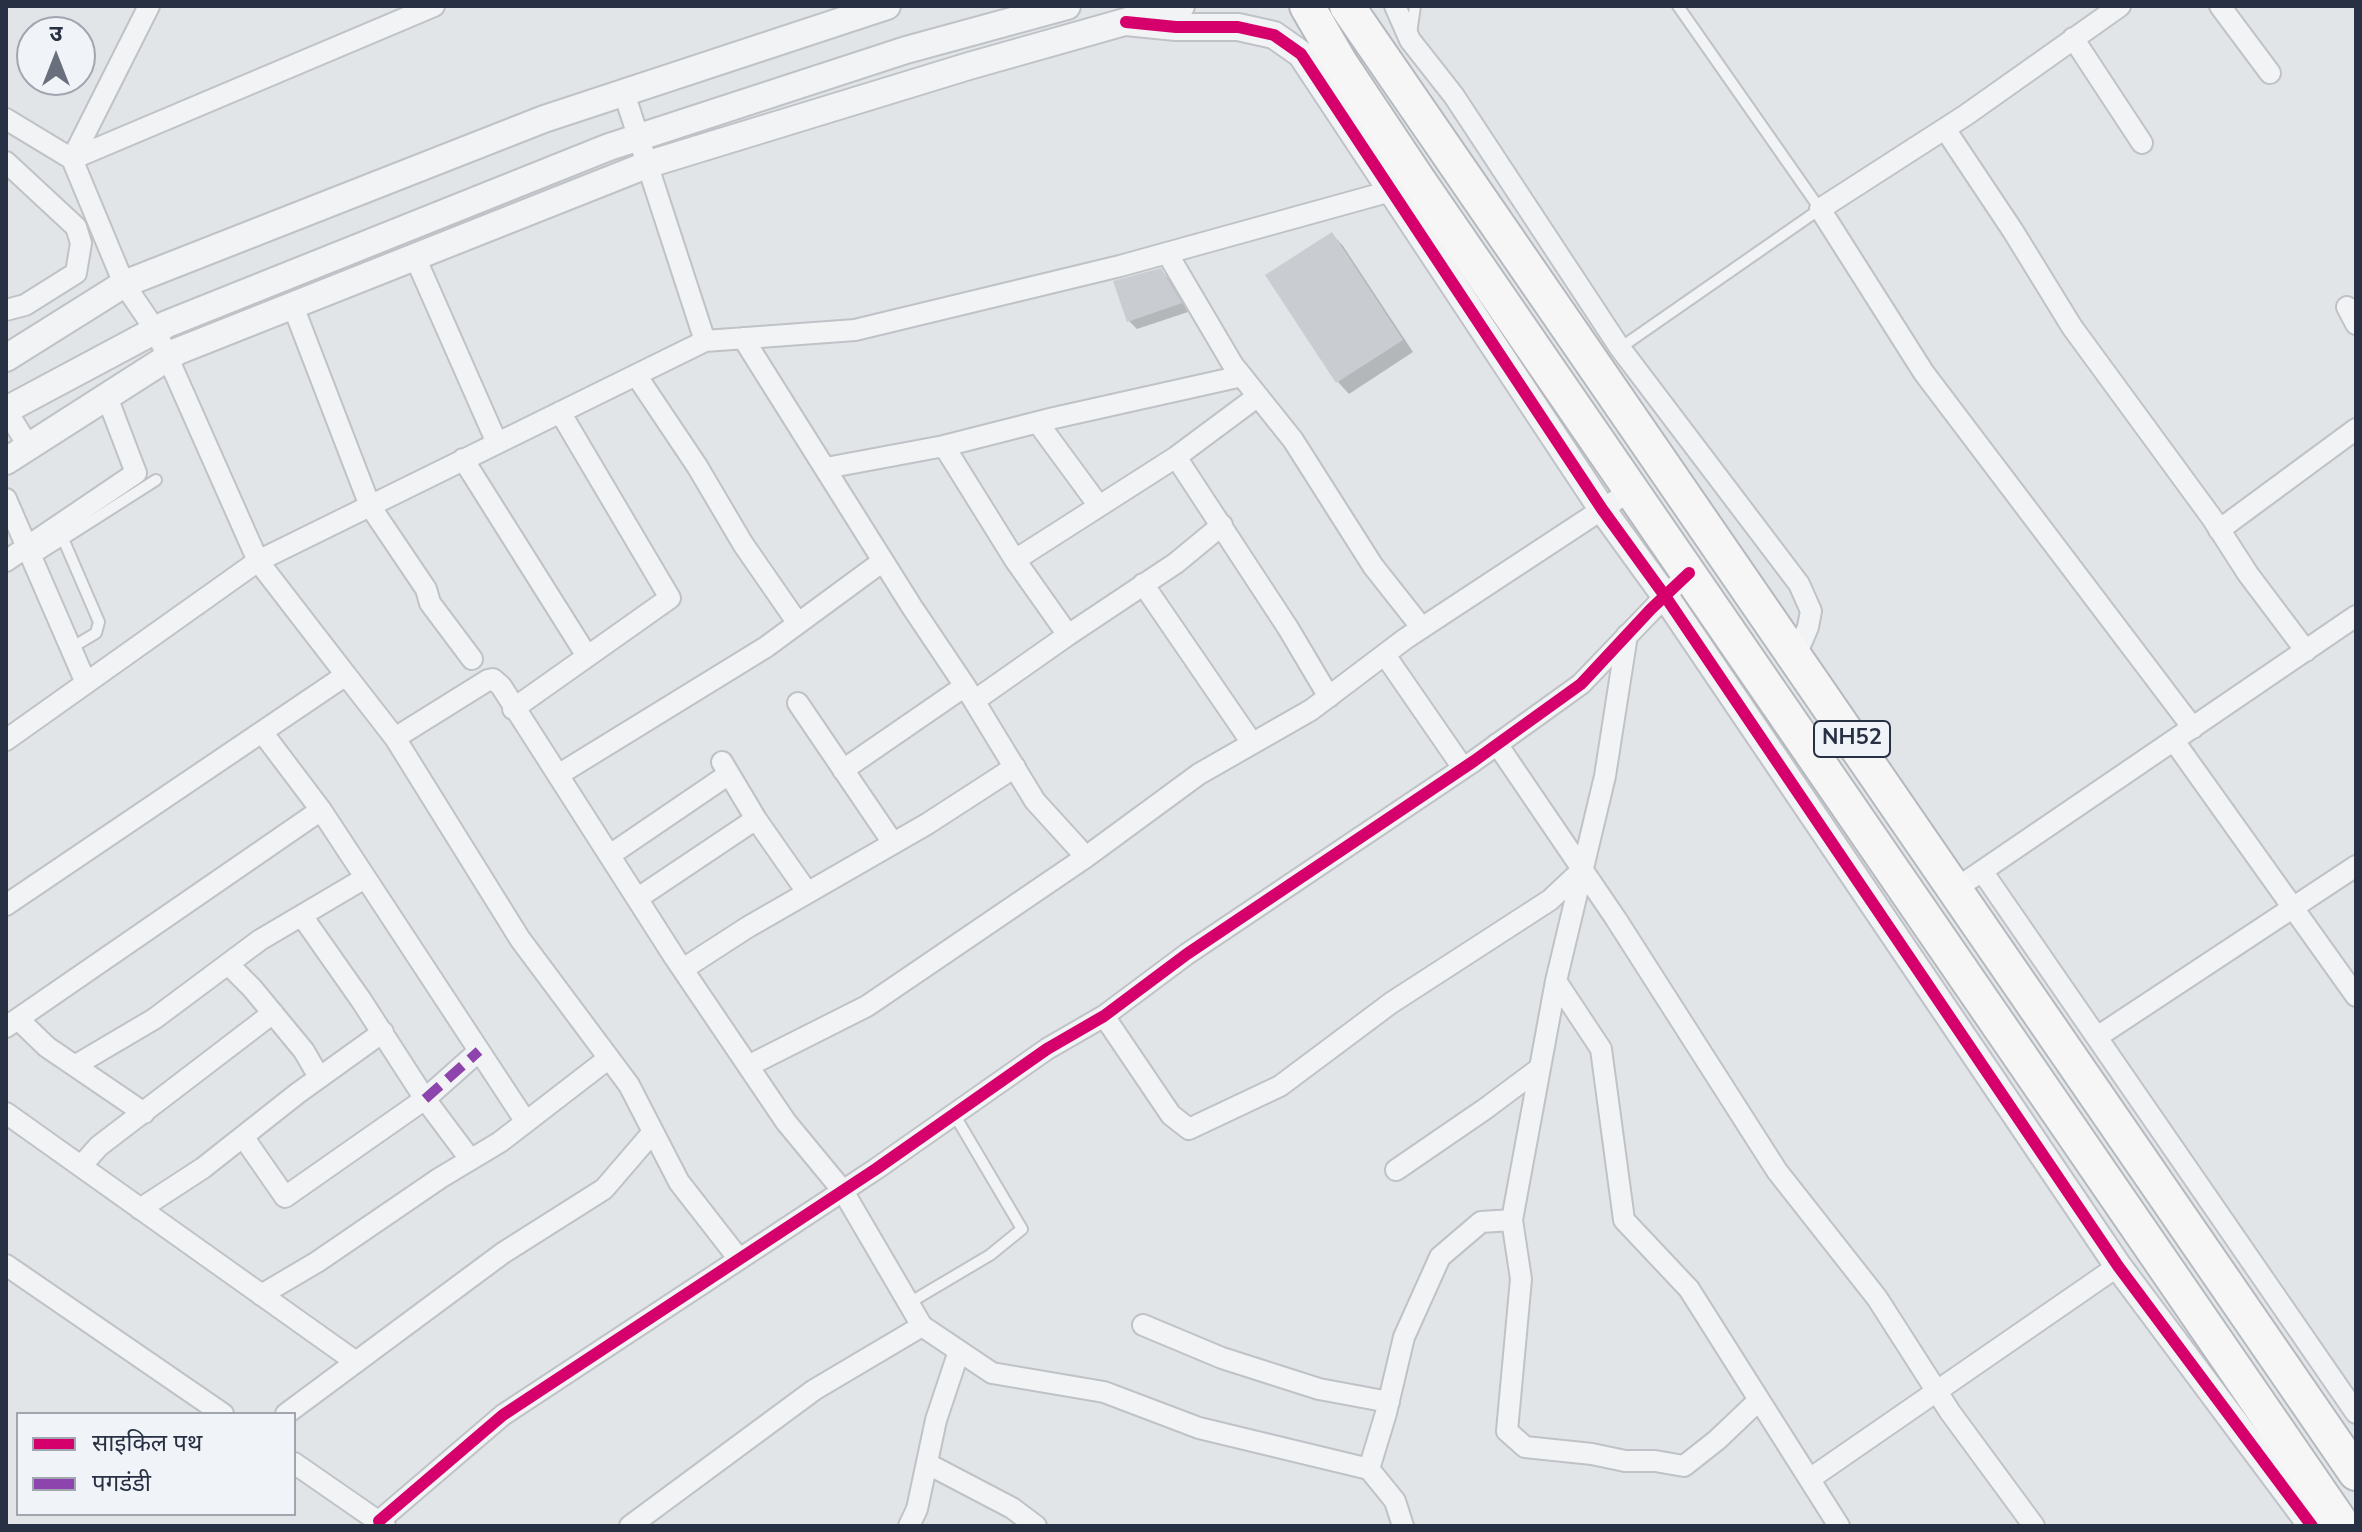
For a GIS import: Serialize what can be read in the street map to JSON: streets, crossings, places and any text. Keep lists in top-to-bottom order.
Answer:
{
  "streets": {
    "highway": ["NH52"]
  },
  "legend": ["साइकिल पथ", "पगडंडी"],
  "north": "top"
}
